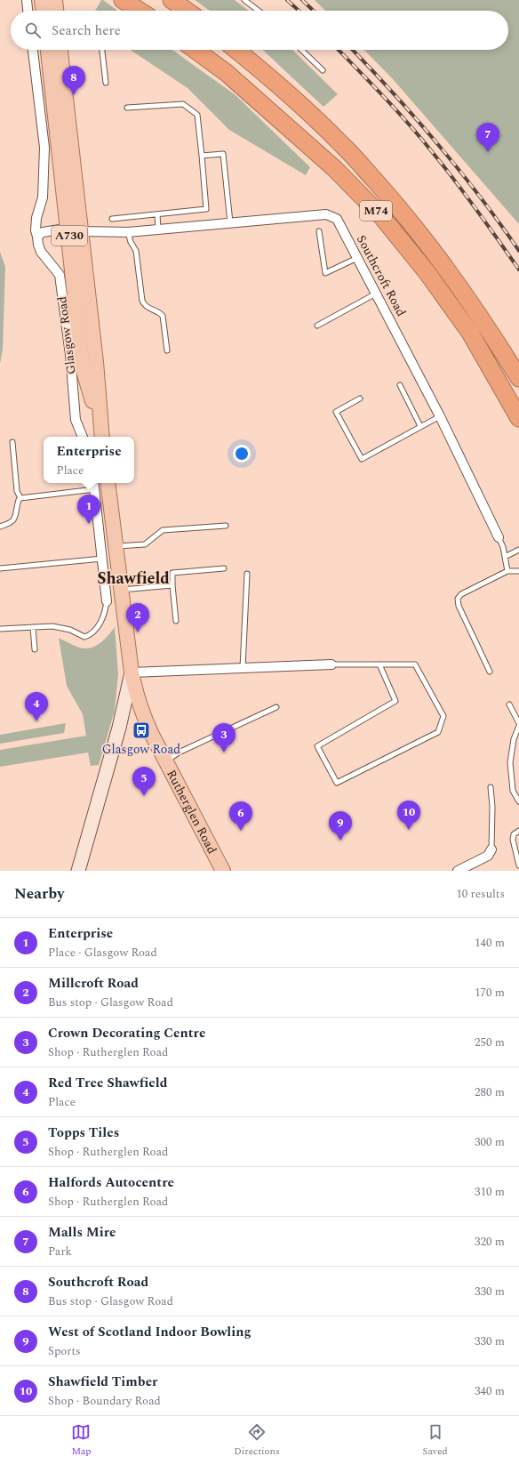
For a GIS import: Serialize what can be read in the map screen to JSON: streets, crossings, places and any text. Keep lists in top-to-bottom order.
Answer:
{
  "streets": {
    "highway": ["M74"],
    "main road": ["A730", "Glasgow Road", "Rutherglen Road"],
    "street": ["Southcroft Road"]
  },
  "crossings": [
    ["Southcroft Road", "Glasgow Road"]
  ],
  "districts": ["Shawfield"],
  "places": {
    "bus stop": ["Glasgow Road"]
  },
  "page": {
    "search": "Search here",
    "pins": [
      "8",
      "7",
      "1",
      "2",
      "4",
      "3",
      "5",
      "10",
      "6",
      "9"
    ],
    "popup": ["Enterprise", "Place"],
    "heading": ["Nearby", "10 results"],
    "list": [
      {
        "mark": "1",
        "name": "Enterprise",
        "note": "Place · Glasgow Road",
        "value": "140 m"
      },
      {
        "mark": "2",
        "name": "Millcroft Road",
        "note": "Bus stop · Glasgow Road",
        "value": "170 m"
      },
      {
        "mark": "3",
        "name": "Crown Decorating Centre",
        "note": "Shop · Rutherglen Road",
        "value": "250 m"
      },
      {
        "mark": "4",
        "name": "Red Tree Shawfield",
        "note": "Place",
        "value": "280 m"
      },
      {
        "mark": "5",
        "name": "Topps Tiles",
        "note": "Shop · Rutherglen Road",
        "value": "300 m"
      },
      {
        "mark": "6",
        "name": "Halfords Autocentre",
        "note": "Shop · Rutherglen Road",
        "value": "310 m"
      },
      {
        "mark": "7",
        "name": "Malls Mire",
        "note": "Park",
        "value": "320 m"
      },
      {
        "mark": "8",
        "name": "Southcroft Road",
        "note": "Bus stop · Glasgow Road",
        "value": "330 m"
      },
      {
        "mark": "9",
        "name": "West of Scotland Indoor Bowling",
        "note": "Sports",
        "value": "330 m"
      },
      {
        "mark": "10",
        "name": "Shawfield Timber",
        "note": "Shop · Boundary Road",
        "value": "340 m"
      }
    ],
    "nav": ["Map", "Directions", "Saved"]
  }
}
